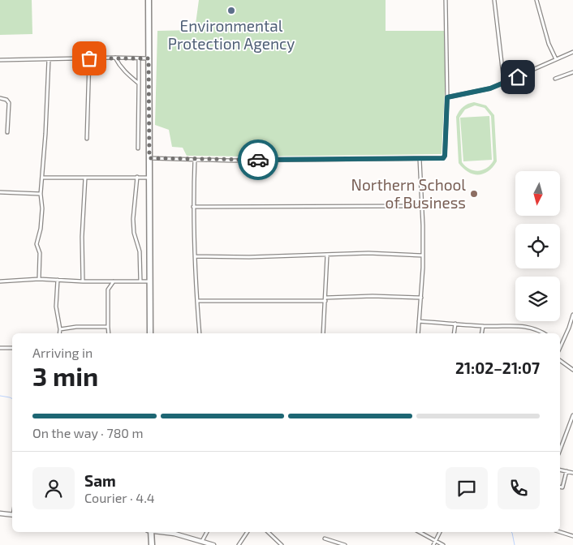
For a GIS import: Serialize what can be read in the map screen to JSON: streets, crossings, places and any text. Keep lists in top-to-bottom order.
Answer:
{
  "places": ["Environmental Protection Agency", "Northern School of Business"],
  "north": "bottom",
  "page": {
    "heading": ["3 min", "Arriving in", "21:02–21:07"],
    "panel": ["Sam", "Courier · 4.4"],
    "bar": "On the way · 780 m"
  }
}
